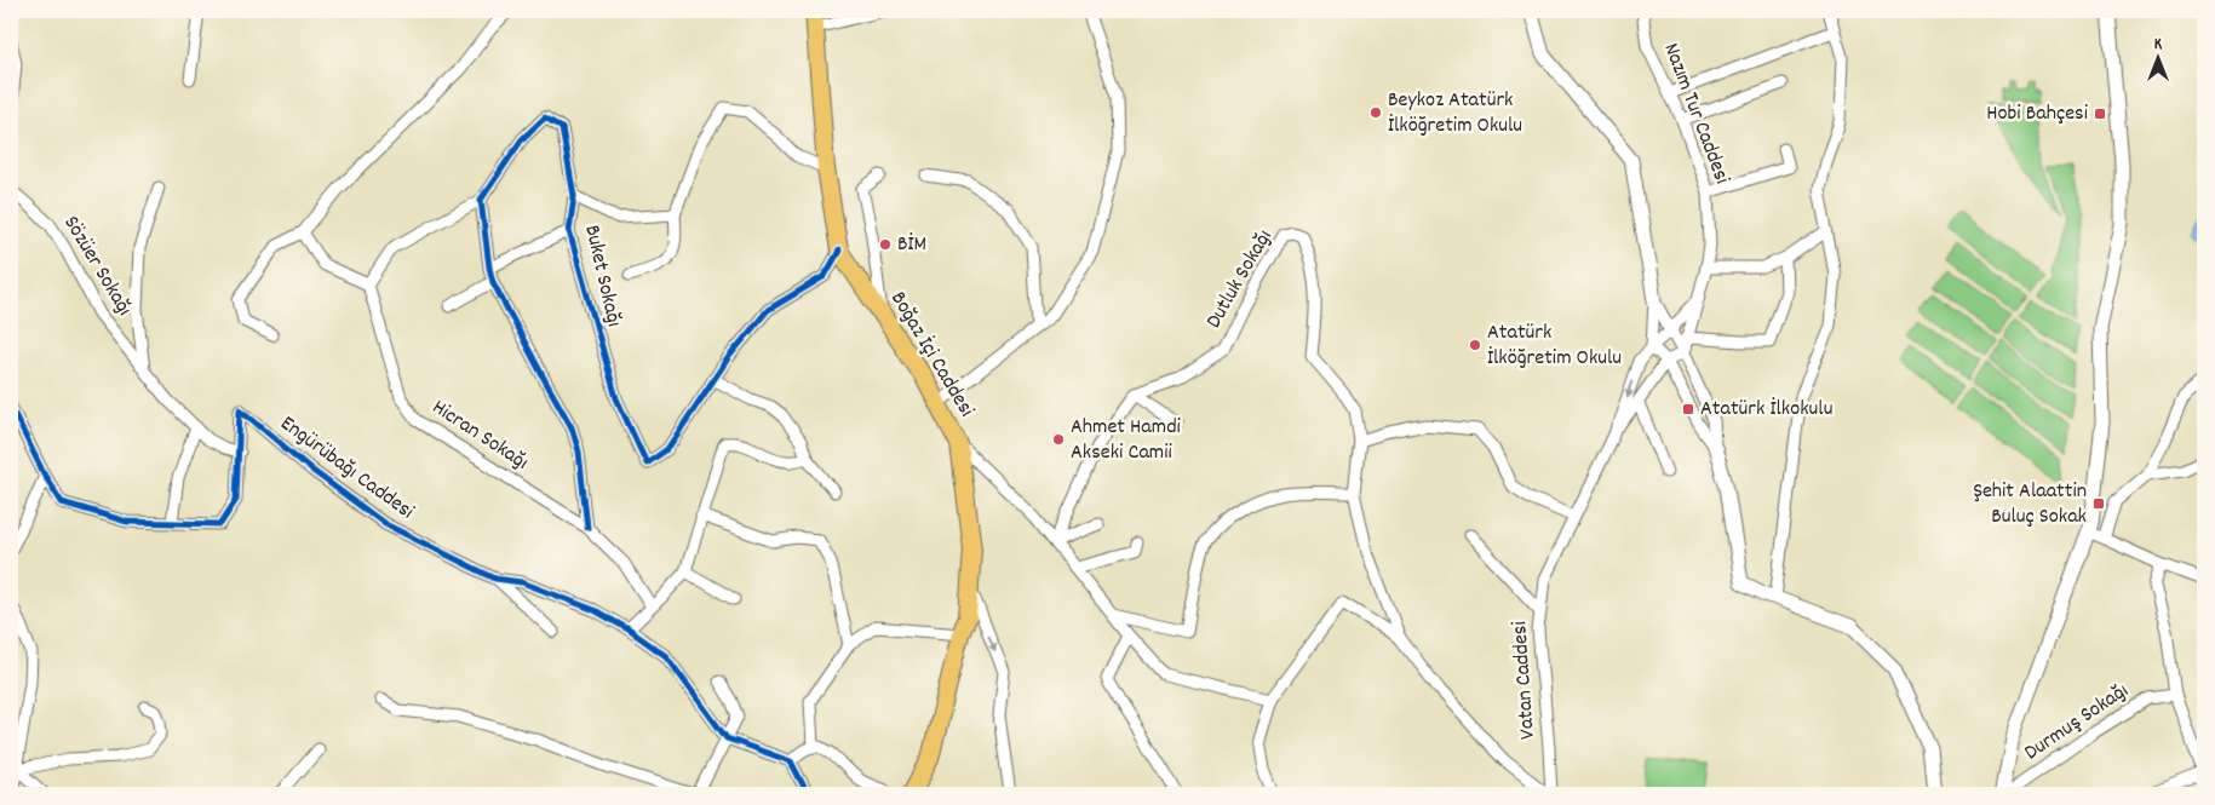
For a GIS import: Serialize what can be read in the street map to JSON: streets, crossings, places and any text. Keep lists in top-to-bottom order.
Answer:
{
  "streets": {
    "main road": ["Boğaz İçi Caddesi"],
    "street": [
      "Nazım Tur Caddesi",
      "Sözüer Sokağı",
      "Buket Sokağı",
      "Dutluk Sokağı",
      "Hicran Sokağı",
      "Engürübağı Caddesi",
      "Vatan Caddesi",
      "Durmuş Sokağı"
    ]
  },
  "crossings": [
    ["Nazım Tur Caddesi", "Vatan Caddesi"],
    ["Sözüer Sokağı", "Engürübağı Caddesi"],
    ["Buket Sokağı", "Boğaz İçi Caddesi"]
  ],
  "places": {
    "other": [
      "Beykoz Atatürk İlköğretim Okulu",
      "BİM",
      "Atatürk İlköğretim Okulu",
      "Ahmet Hamdi Akseki Camii"
    ],
    "transit": ["Hobi Bahçesi", "Atatürk İlkokulu", "Şehit Alaattin Buluç Sokak"]
  },
  "north": "top"
}
